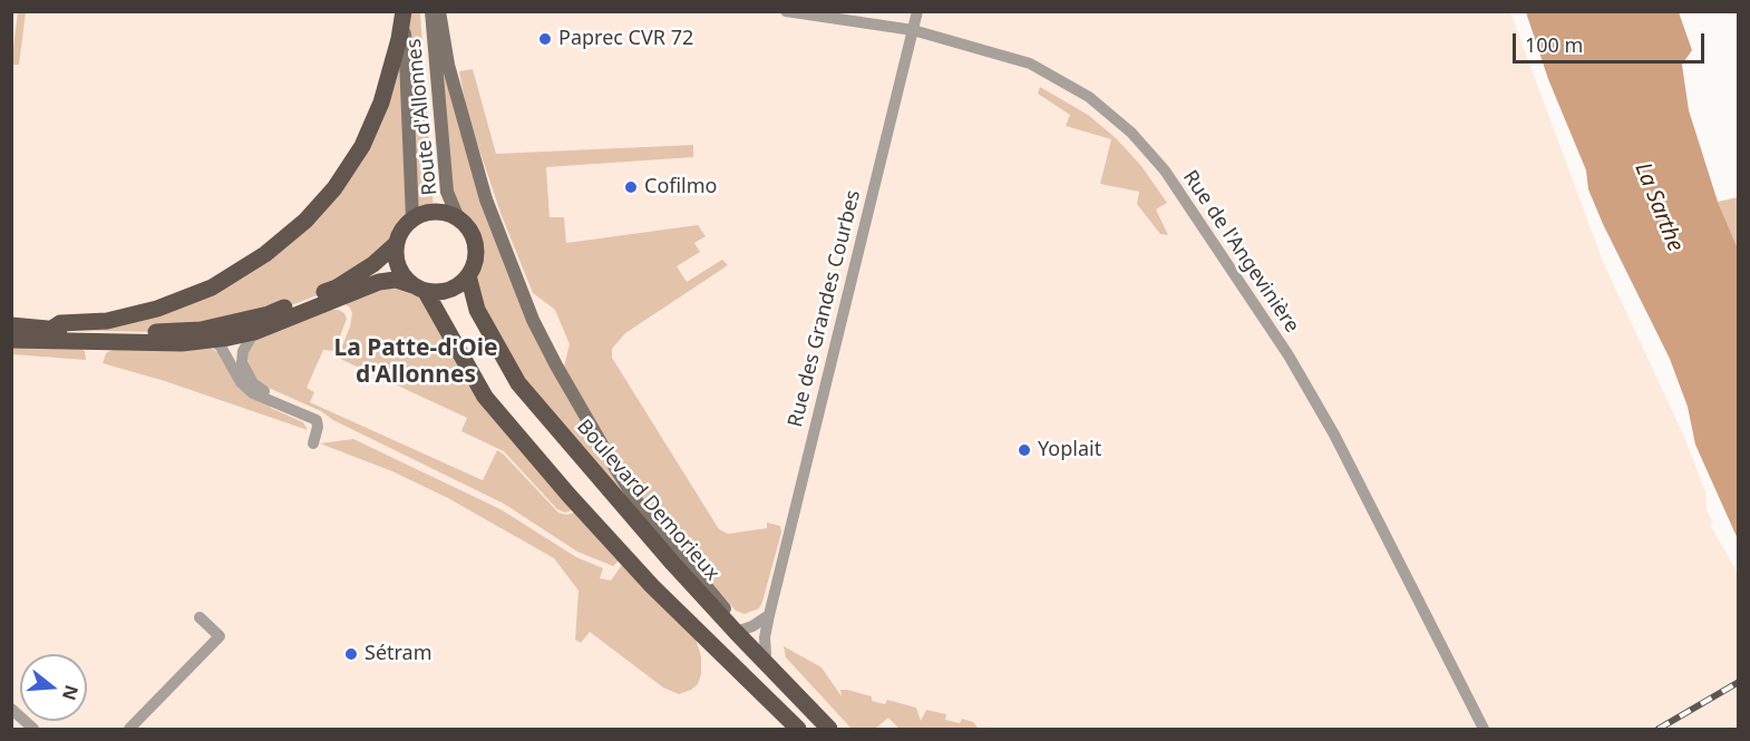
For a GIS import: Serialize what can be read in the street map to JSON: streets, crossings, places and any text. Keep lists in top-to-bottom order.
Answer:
{
  "streets": {
    "main road": ["Route d'Allonnes", "Boulevard Demorieux"],
    "street": ["Rue de l'Angevinière", "Rue des Grandes Courbes"]
  },
  "crossings": [
    ["Route d'Allonnes", "Boulevard Demorieux"],
    ["Rue de l'Angevinière", "Rue des Grandes Courbes"]
  ],
  "districts": ["La Patte-d'Oie d'Allonnes"],
  "water": ["La Sarthe"],
  "places": [
    "Paprec CVR 72",
    "Cofilmo",
    "Yoplait",
    "Sétram"
  ],
  "scale_bar": "100 m",
  "north": "right"
}
